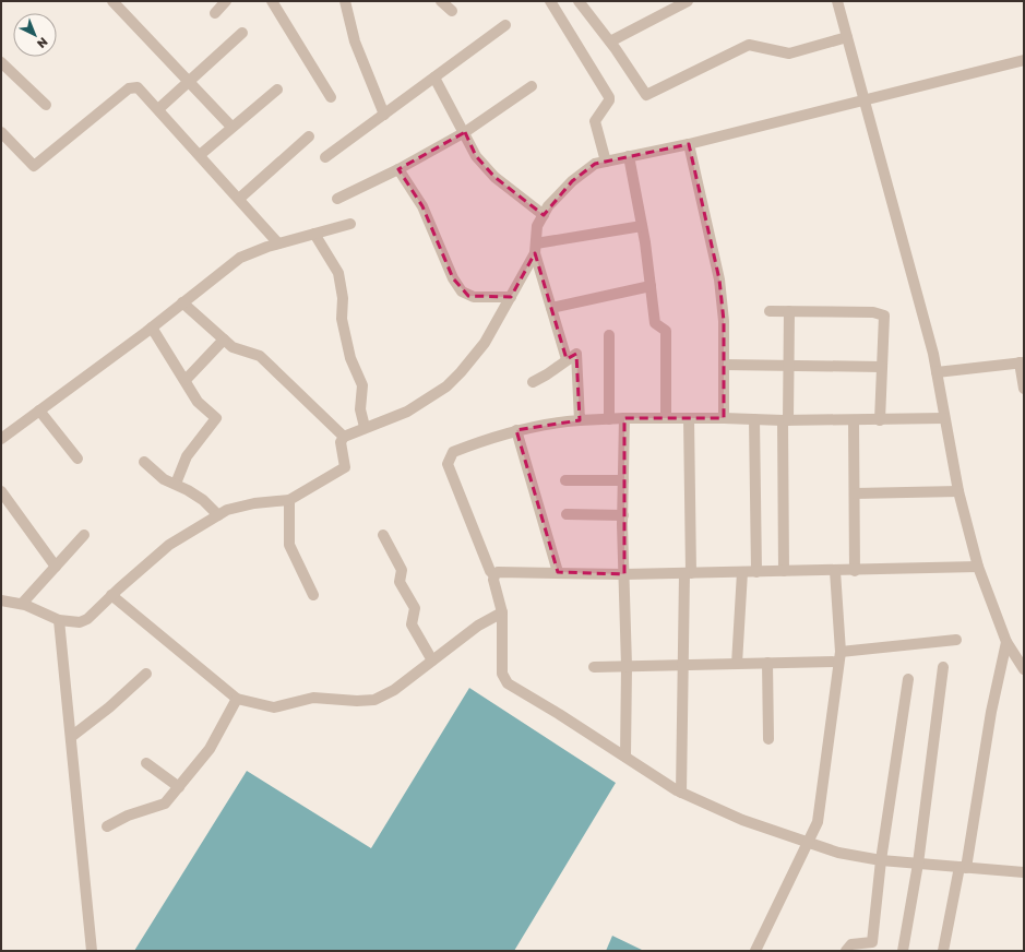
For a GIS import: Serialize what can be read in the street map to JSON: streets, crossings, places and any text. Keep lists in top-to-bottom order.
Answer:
{
  "north": "bottom right"
}
